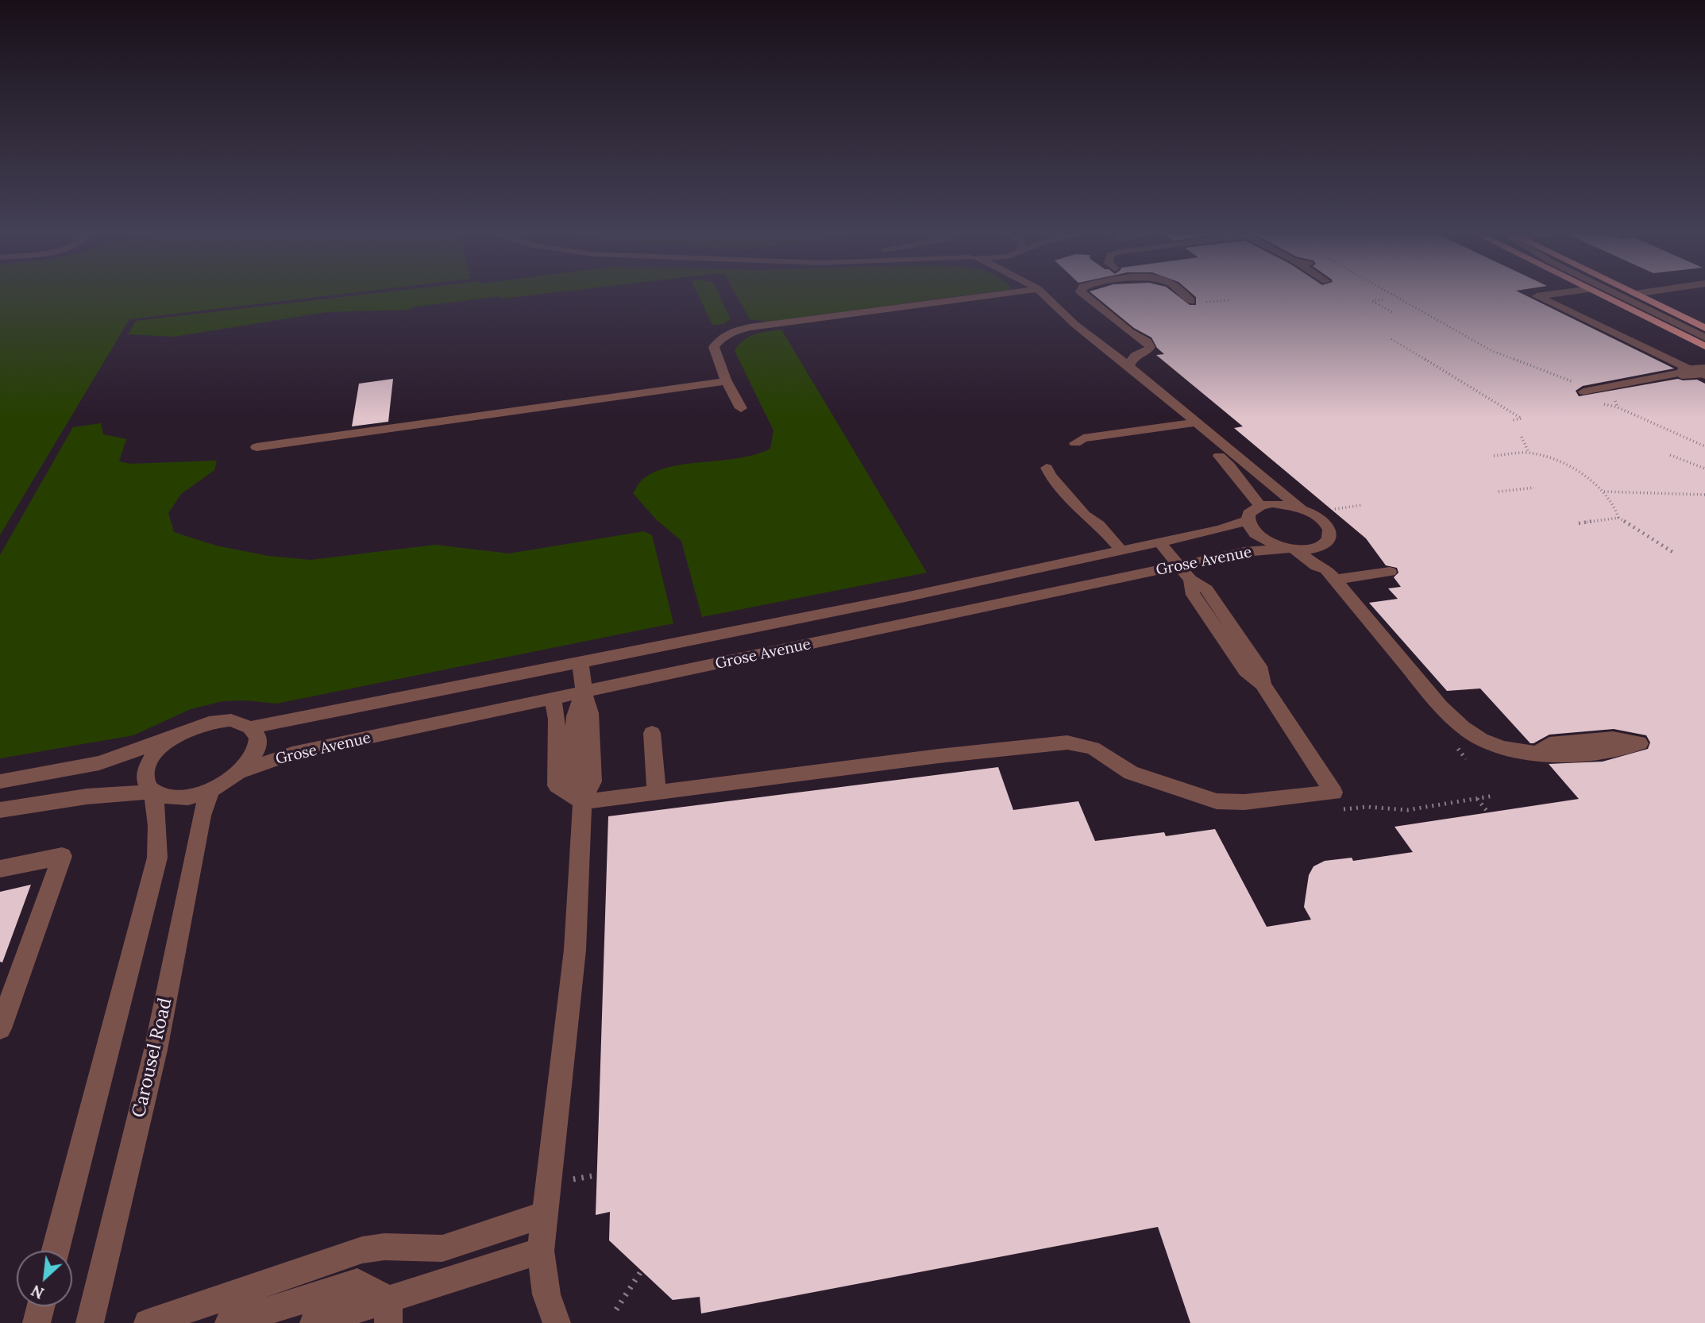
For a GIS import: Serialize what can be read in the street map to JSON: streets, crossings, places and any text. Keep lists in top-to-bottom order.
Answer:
{
  "streets": {
    "street": ["Grose Avenue", "Carousel Road"]
  },
  "north": "bottom left"
}
